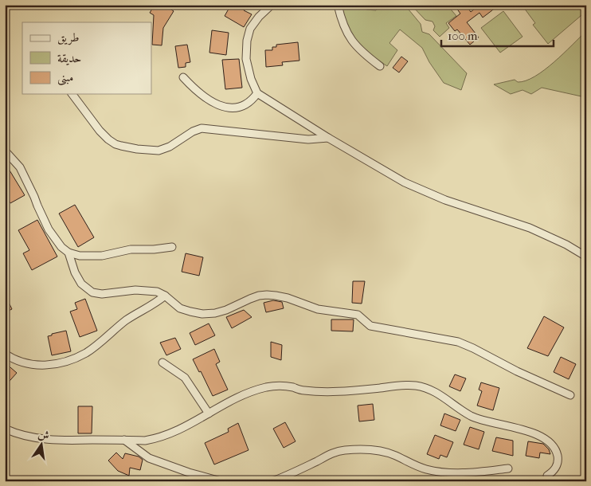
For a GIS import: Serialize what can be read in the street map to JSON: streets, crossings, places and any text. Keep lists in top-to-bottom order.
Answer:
{
  "legend": ["طريق", "حديقة", "مبنى"],
  "scale_bar": "100 m",
  "north": "top"
}
